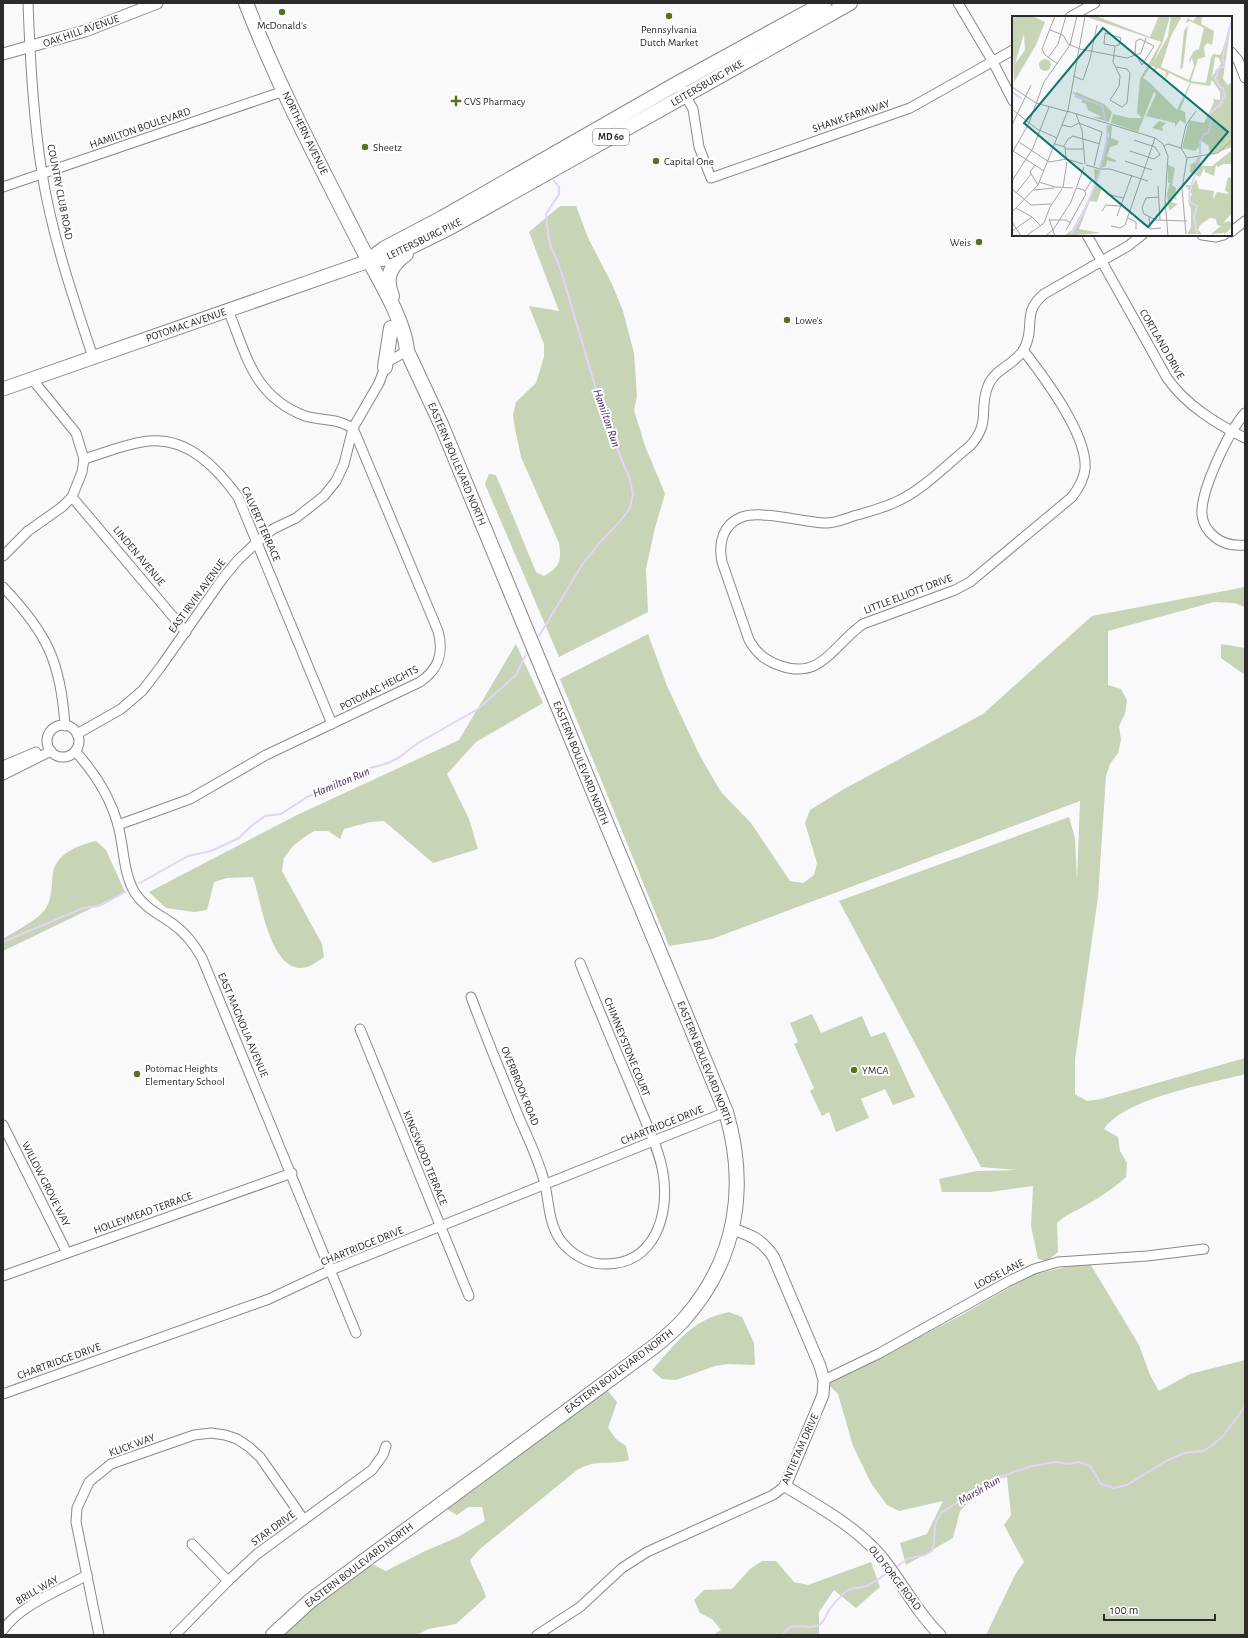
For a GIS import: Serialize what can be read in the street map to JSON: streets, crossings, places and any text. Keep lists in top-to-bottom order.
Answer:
{
  "streets": {
    "main road": [
      "LEITERSBURG PIKE",
      "NORTHERN AVENUE",
      "MD 60",
      "POTOMAC AVENUE",
      "EASTERN BOULEVARD NORTH"
    ],
    "street": [
      "OAK HILL AVENUE",
      "SHANK FARMWAY",
      "HAMILTON BOULEVARD",
      "COUNTRY CLUB ROAD",
      "CORTLAND DRIVE",
      "CALVERT TERRACE",
      "LINDEN AVENUE",
      "LITTLE ELLIOTT DRIVE",
      "EAST IRVIN AVENUE",
      "POTOMAC HEIGHTS",
      "EAST MAGNOLIA AVENUE",
      "CHIMNEYSTONE COURT",
      "OVERBROOK ROAD",
      "CHARTRIDGE DRIVE",
      "KINGSWOOD TERRACE",
      "WILLOW GROVE WAY",
      "HOLLEYMEAD TERRACE",
      "LOOSE LANE",
      "KLICK WAY",
      "ANTIETAM DRIVE",
      "STAR DRIVE",
      "OLD FORGE ROAD",
      "BRILL WAY"
    ]
  },
  "crossings": [
    ["OAK HILL AVENUE", "COUNTRY CLUB ROAD"],
    ["LEITERSBURG PIKE", "SHANK FARMWAY"],
    ["LEITERSBURG PIKE", "NORTHERN AVENUE"],
    ["LEITERSBURG PIKE", "POTOMAC AVENUE"],
    ["LEITERSBURG PIKE", "EASTERN BOULEVARD NORTH"],
    ["HAMILTON BOULEVARD", "NORTHERN AVENUE"],
    ["HAMILTON BOULEVARD", "COUNTRY CLUB ROAD"],
    ["NORTHERN AVENUE", "POTOMAC AVENUE"],
    ["NORTHERN AVENUE", "EASTERN BOULEVARD NORTH"],
    ["COUNTRY CLUB ROAD", "POTOMAC AVENUE"],
    ["POTOMAC AVENUE", "EASTERN BOULEVARD NORTH"],
    ["CORTLAND DRIVE", "LITTLE ELLIOTT DRIVE"],
    ["EASTERN BOULEVARD NORTH", "CHARTRIDGE DRIVE"],
    ["EASTERN BOULEVARD NORTH", "ANTIETAM DRIVE"],
    ["CALVERT TERRACE", "EAST IRVIN AVENUE"],
    ["CALVERT TERRACE", "POTOMAC HEIGHTS"],
    ["LINDEN AVENUE", "EAST IRVIN AVENUE"],
    ["EAST IRVIN AVENUE", "POTOMAC HEIGHTS"],
    ["EAST IRVIN AVENUE", "EAST MAGNOLIA AVENUE"],
    ["POTOMAC HEIGHTS", "EAST MAGNOLIA AVENUE"],
    ["EAST MAGNOLIA AVENUE", "CHARTRIDGE DRIVE"],
    ["EAST MAGNOLIA AVENUE", "HOLLEYMEAD TERRACE"],
    ["CHIMNEYSTONE COURT", "OVERBROOK ROAD"],
    ["CHIMNEYSTONE COURT", "CHARTRIDGE DRIVE"],
    ["OVERBROOK ROAD", "CHARTRIDGE DRIVE"],
    ["CHARTRIDGE DRIVE", "KINGSWOOD TERRACE"],
    ["WILLOW GROVE WAY", "HOLLEYMEAD TERRACE"],
    ["LOOSE LANE", "ANTIETAM DRIVE"],
    ["KLICK WAY", "STAR DRIVE"],
    ["KLICK WAY", "BRILL WAY"],
    ["ANTIETAM DRIVE", "OLD FORGE ROAD"]
  ],
  "water": ["Hamilton Run", "Marsh Run"],
  "places": {
    "other": [
      "McDonald's",
      "Pennsylvania Dutch Market",
      "Sheetz",
      "Capital One",
      "Weis",
      "Lowe's",
      "YMCA",
      "Potomac Heights Elementary School"
    ],
    "health": ["CVS Pharmacy"]
  },
  "scale_bar": "100 m"
}
